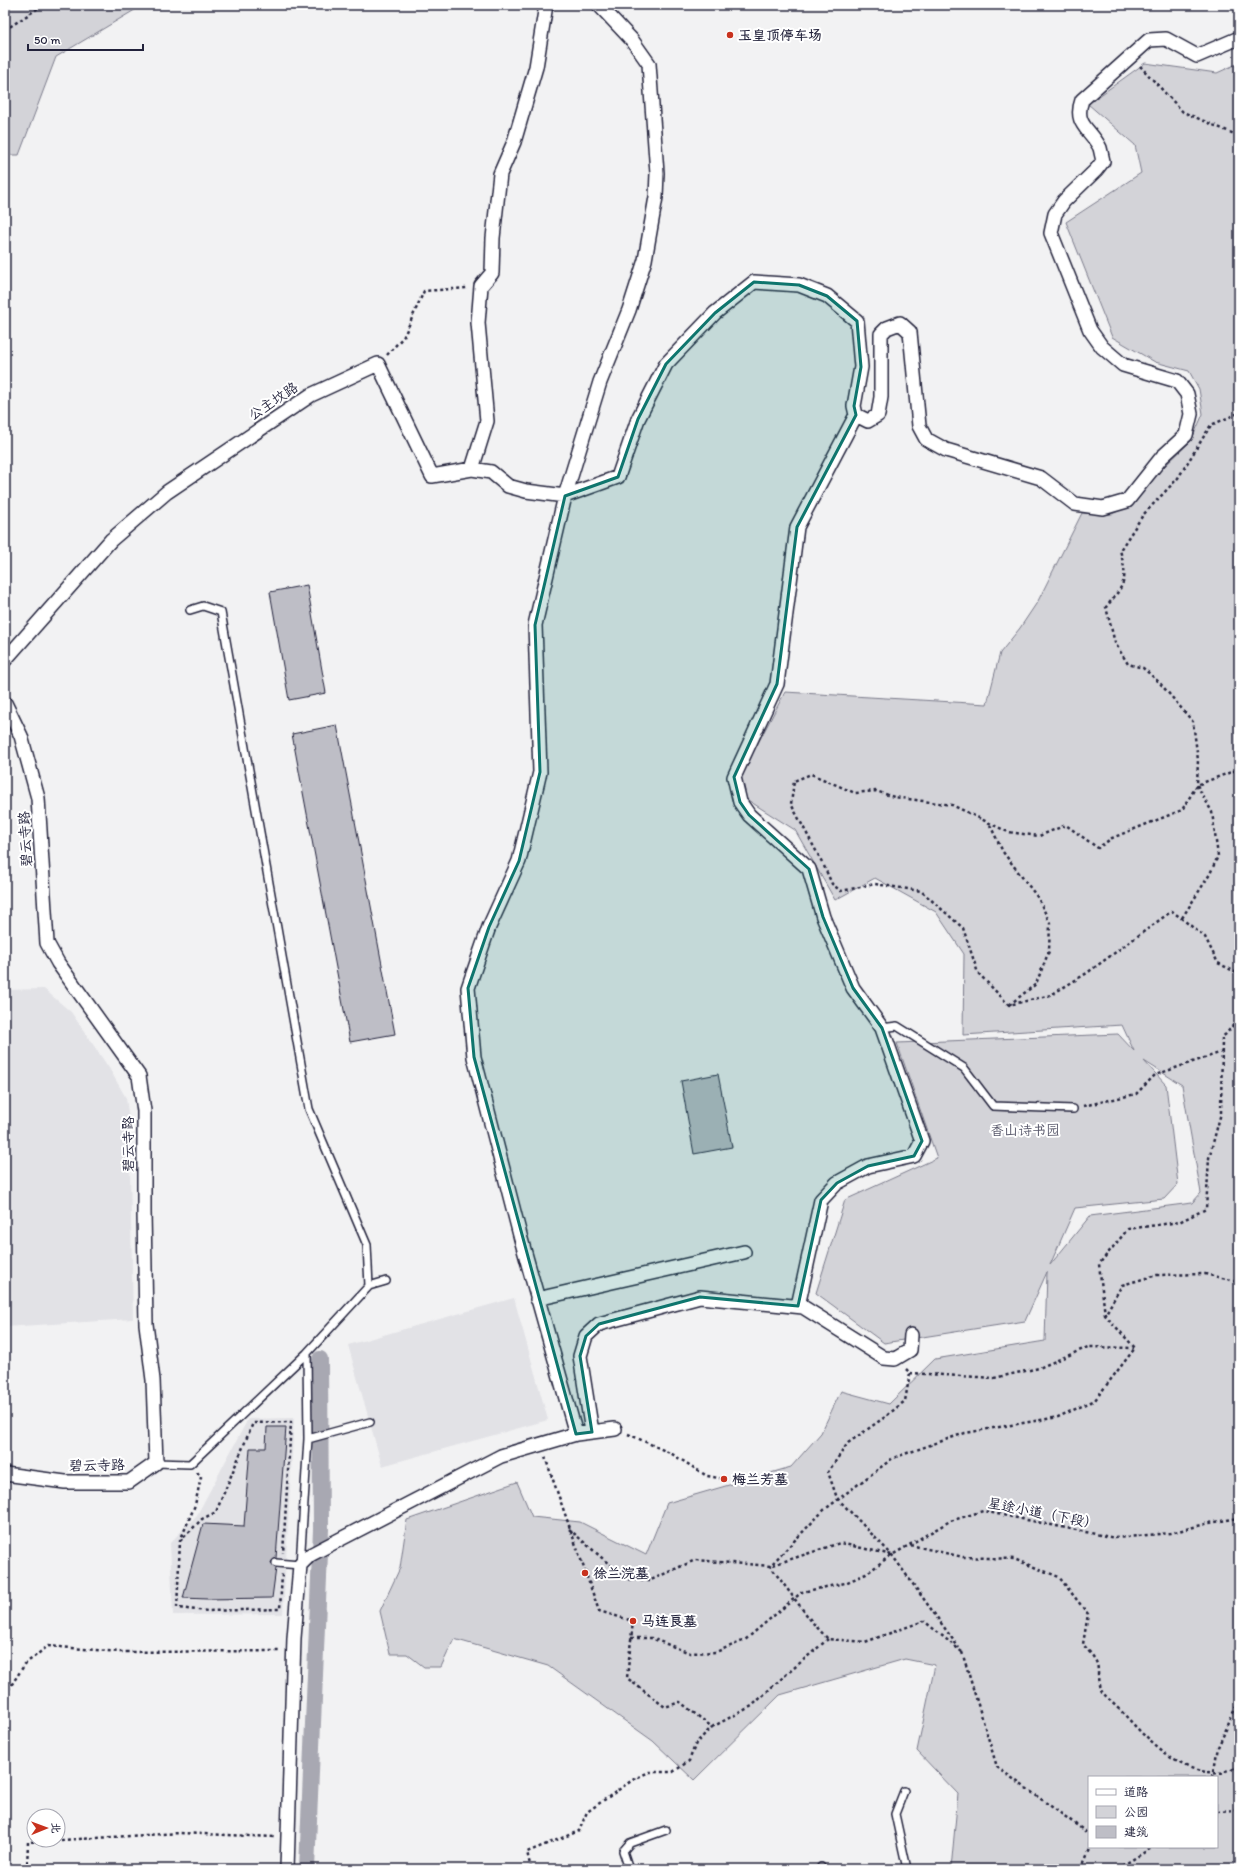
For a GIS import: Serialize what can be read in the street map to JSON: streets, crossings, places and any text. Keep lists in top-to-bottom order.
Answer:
{
  "streets": {
    "street": ["公主坟路", "碧云寺路"],
    "path": ["星途小道（下段）"]
  },
  "parks": ["香山诗书园"],
  "places": [
    "玉皇顶停车场",
    "梅兰芳墓",
    "徐兰浣墓",
    "马连良墓"
  ],
  "legend": ["道路", "公园", "建筑"],
  "scale_bar": "50 m",
  "north": "right"
}
